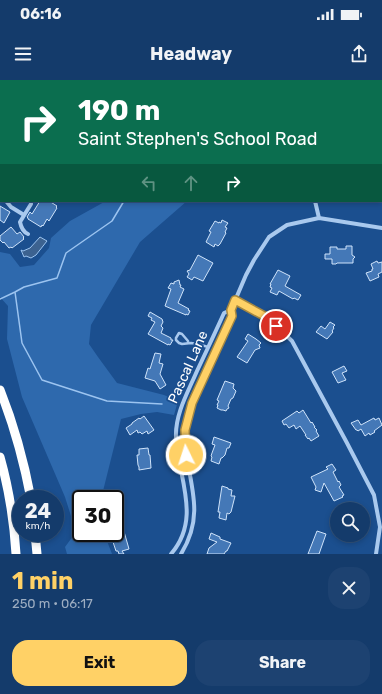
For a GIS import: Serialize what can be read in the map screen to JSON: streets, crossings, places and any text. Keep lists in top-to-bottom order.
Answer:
{
  "streets": {
    "street": ["Pascal Lane"]
  },
  "page": {
    "status": "06:16",
    "header": "Headway",
    "turn": ["190 m", "Saint Stephen's School Road"],
    "speed": "24 km/h",
    "limit": "30",
    "heading": ["1 min", "250 m · 06:17"],
    "buttons": ["Exit", "Share"]
  }
}
